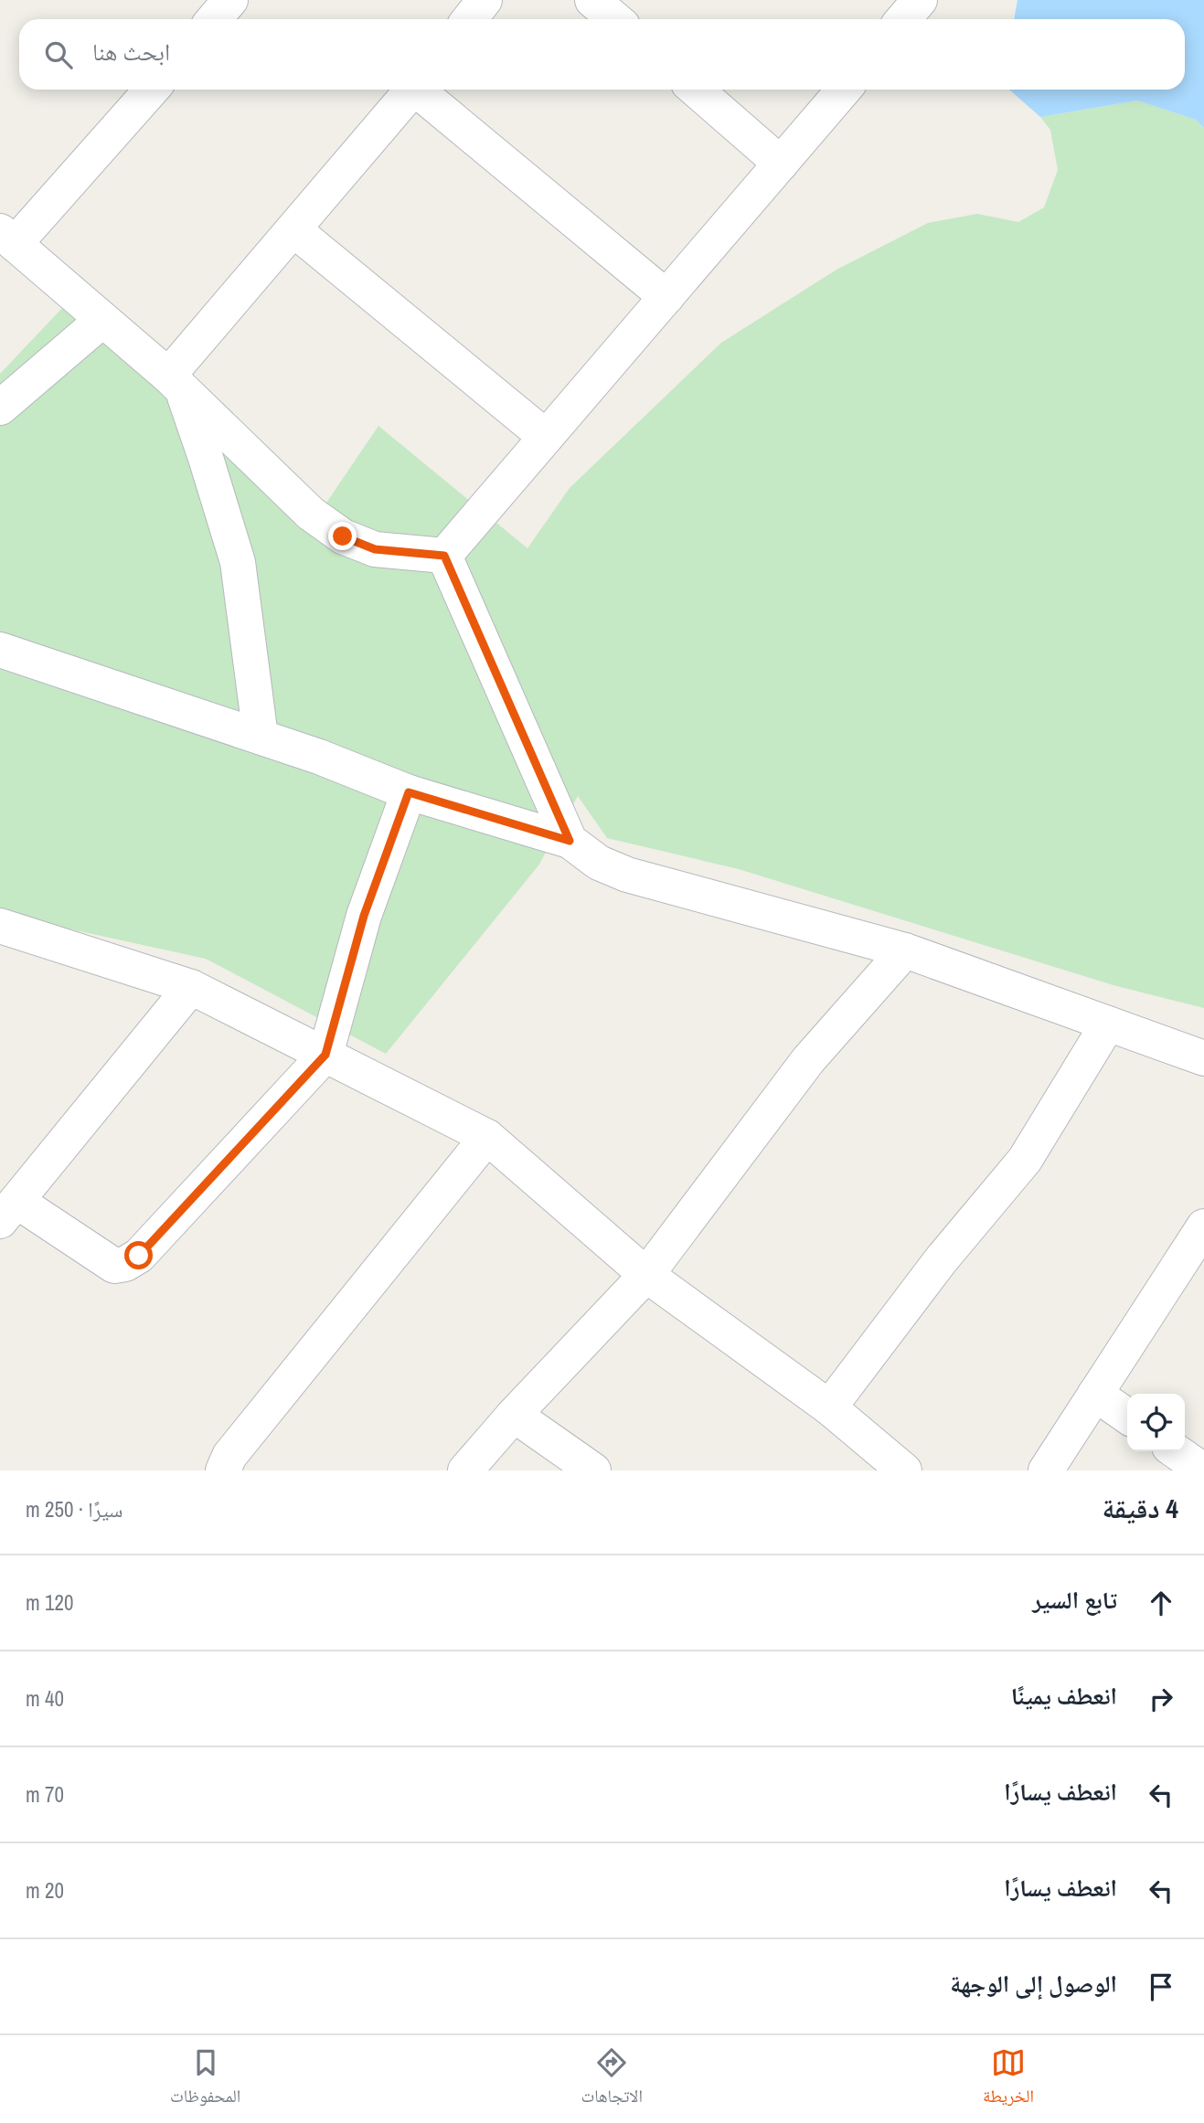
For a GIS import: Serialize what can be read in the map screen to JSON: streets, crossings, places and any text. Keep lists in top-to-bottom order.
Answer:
{
  "page": {
    "search": "ابحث هنا",
    "heading": ["4 دقيقة", "سيرًا · 250 m"],
    "list": [
      ["تابع السير", "120 m"],
      ["انعطف يمينًا", "40 m"],
      ["انعطف يسارًا", "70 m"],
      ["انعطف يسارًا", "20 m"],
      "الوصول إلى الوجهة"
    ],
    "nav": ["الخريطة", "الاتجاهات", "المحفوظات"]
  }
}
